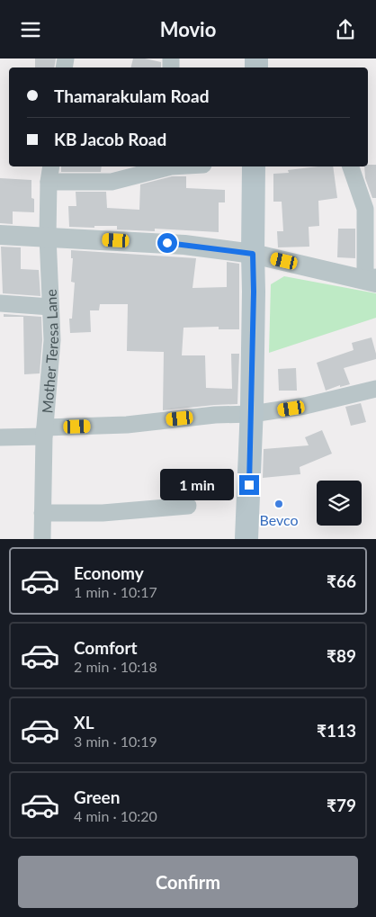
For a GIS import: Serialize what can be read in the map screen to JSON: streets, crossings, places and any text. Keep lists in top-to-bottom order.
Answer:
{
  "streets": {
    "street": ["Mother Teresa Lane"]
  },
  "places": ["Bevco"],
  "page": {
    "header": "Movio",
    "banner": ["Thamarakulam Road", "KB Jacob Road"],
    "bubble": "1 min",
    "list": [
      {
        "name": "Economy",
        "note": "1 min · 10:17",
        "value": "₹66"
      },
      {
        "name": "Comfort",
        "note": "2 min · 10:18",
        "value": "₹89"
      },
      {
        "name": "XL",
        "note": "3 min · 10:19",
        "value": "₹113"
      },
      {
        "name": "Green",
        "note": "4 min · 10:20",
        "value": "₹79"
      }
    ],
    "buttons": "Confirm"
  }
}
